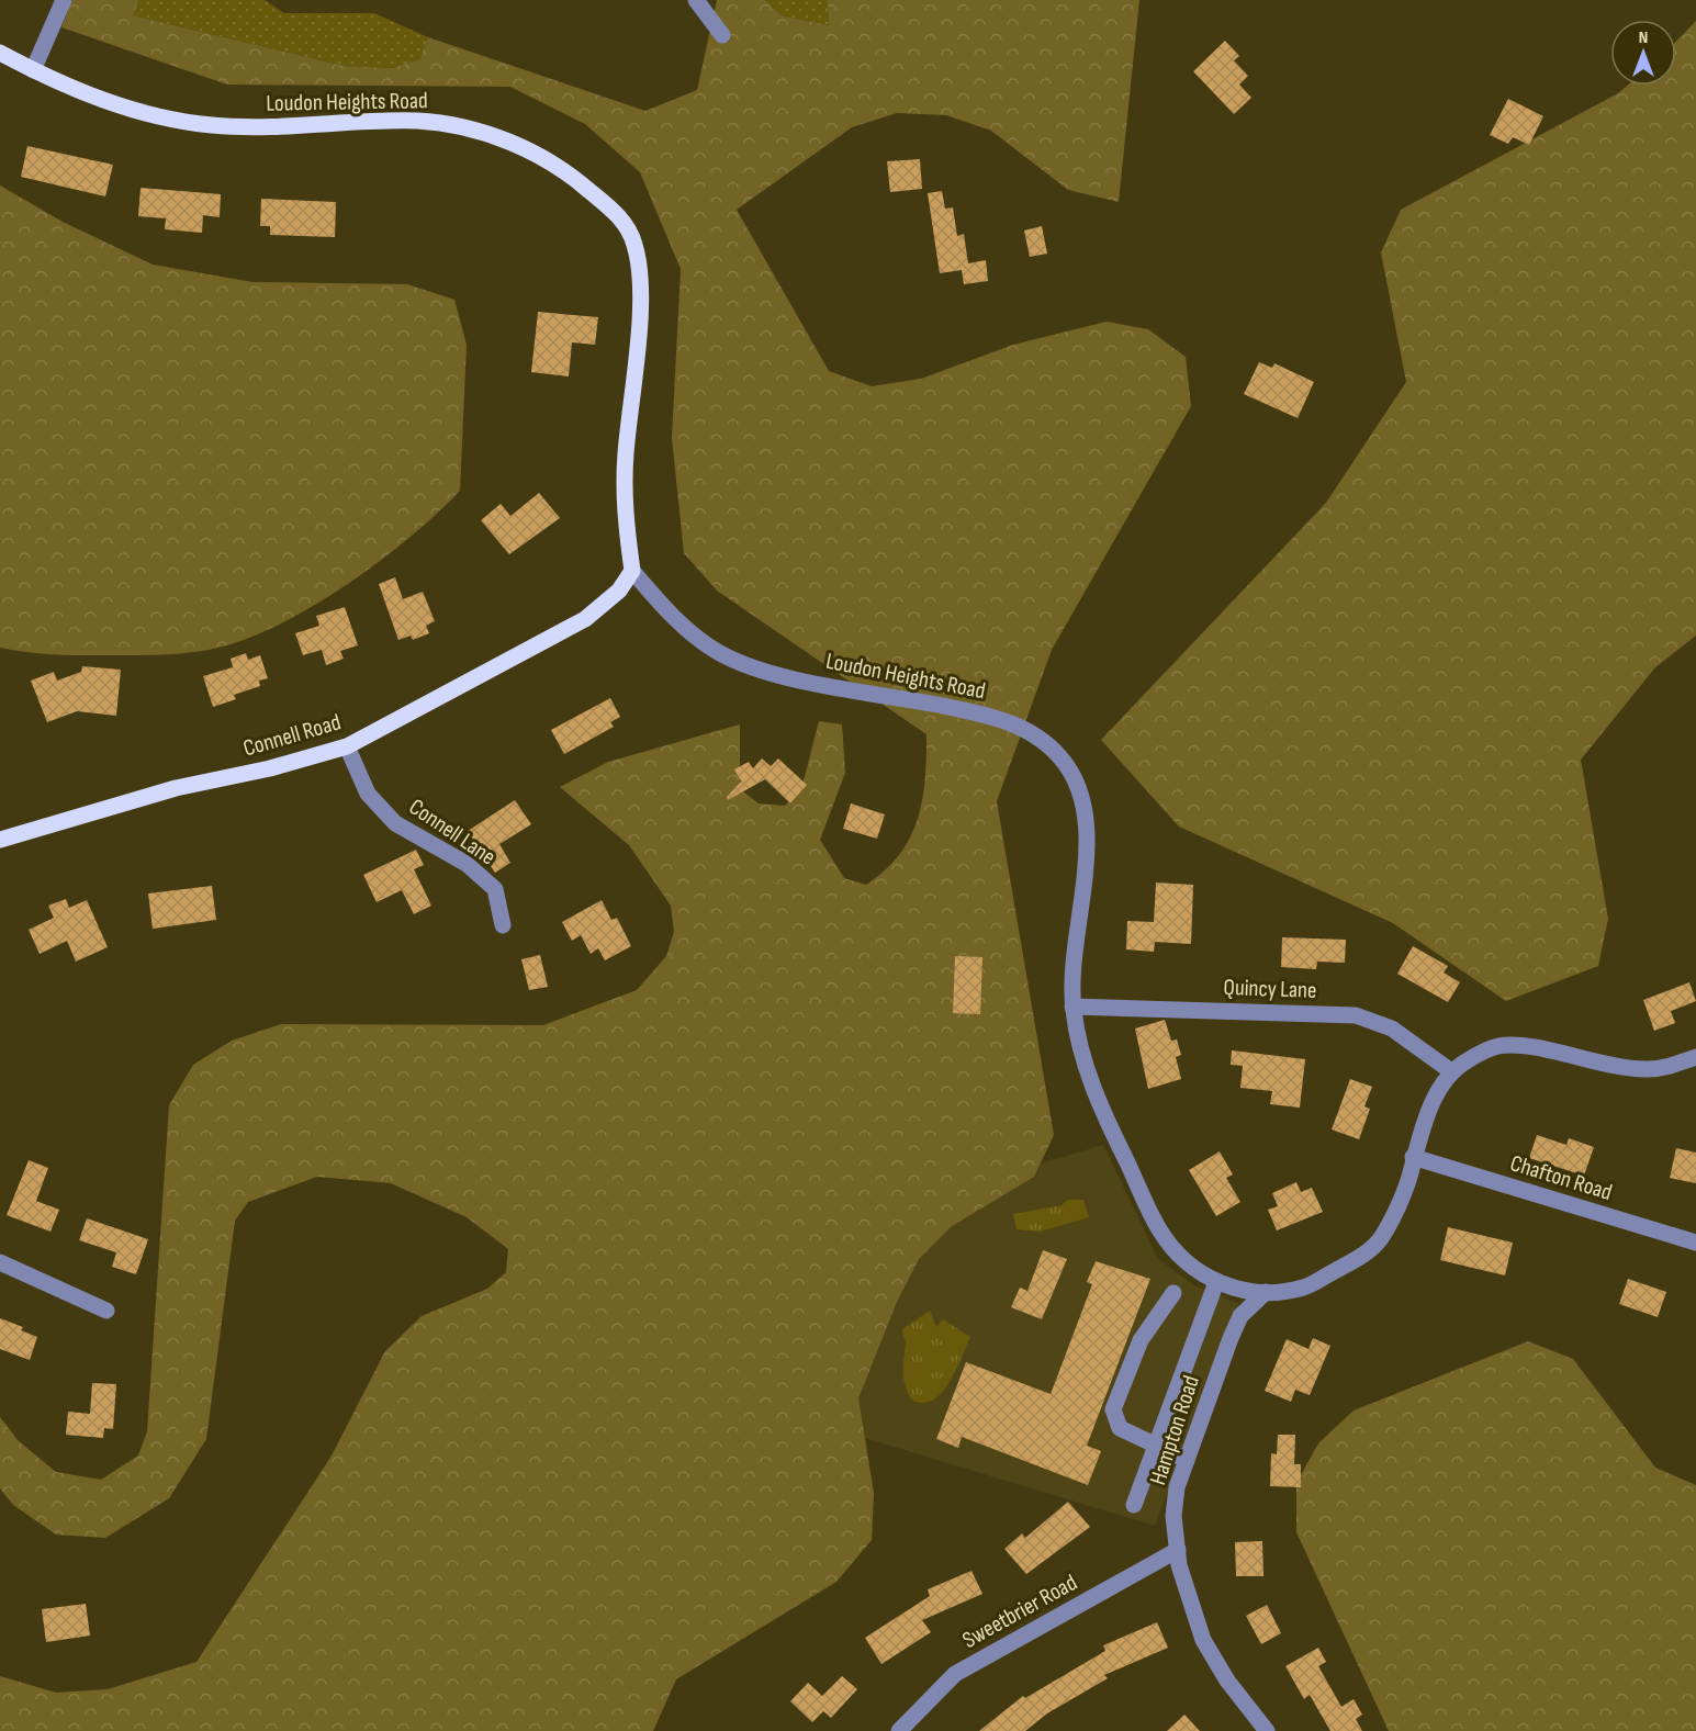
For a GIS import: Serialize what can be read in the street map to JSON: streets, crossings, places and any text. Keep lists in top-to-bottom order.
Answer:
{
  "streets": {
    "main road": ["Loudon Heights Road", "Connell Road"],
    "street": [
      "Connell Lane",
      "Quincy Lane",
      "Chafton Road",
      "Hampton Road",
      "Sweetbrier Road"
    ]
  },
  "crossings": [
    ["Loudon Heights Road", "Connell Road"],
    ["Loudon Heights Road", "Quincy Lane"],
    ["Loudon Heights Road", "Chafton Road"],
    ["Loudon Heights Road", "Hampton Road"],
    ["Connell Road", "Connell Lane"],
    ["Hampton Road", "Sweetbrier Road"]
  ],
  "north": "top"
}
